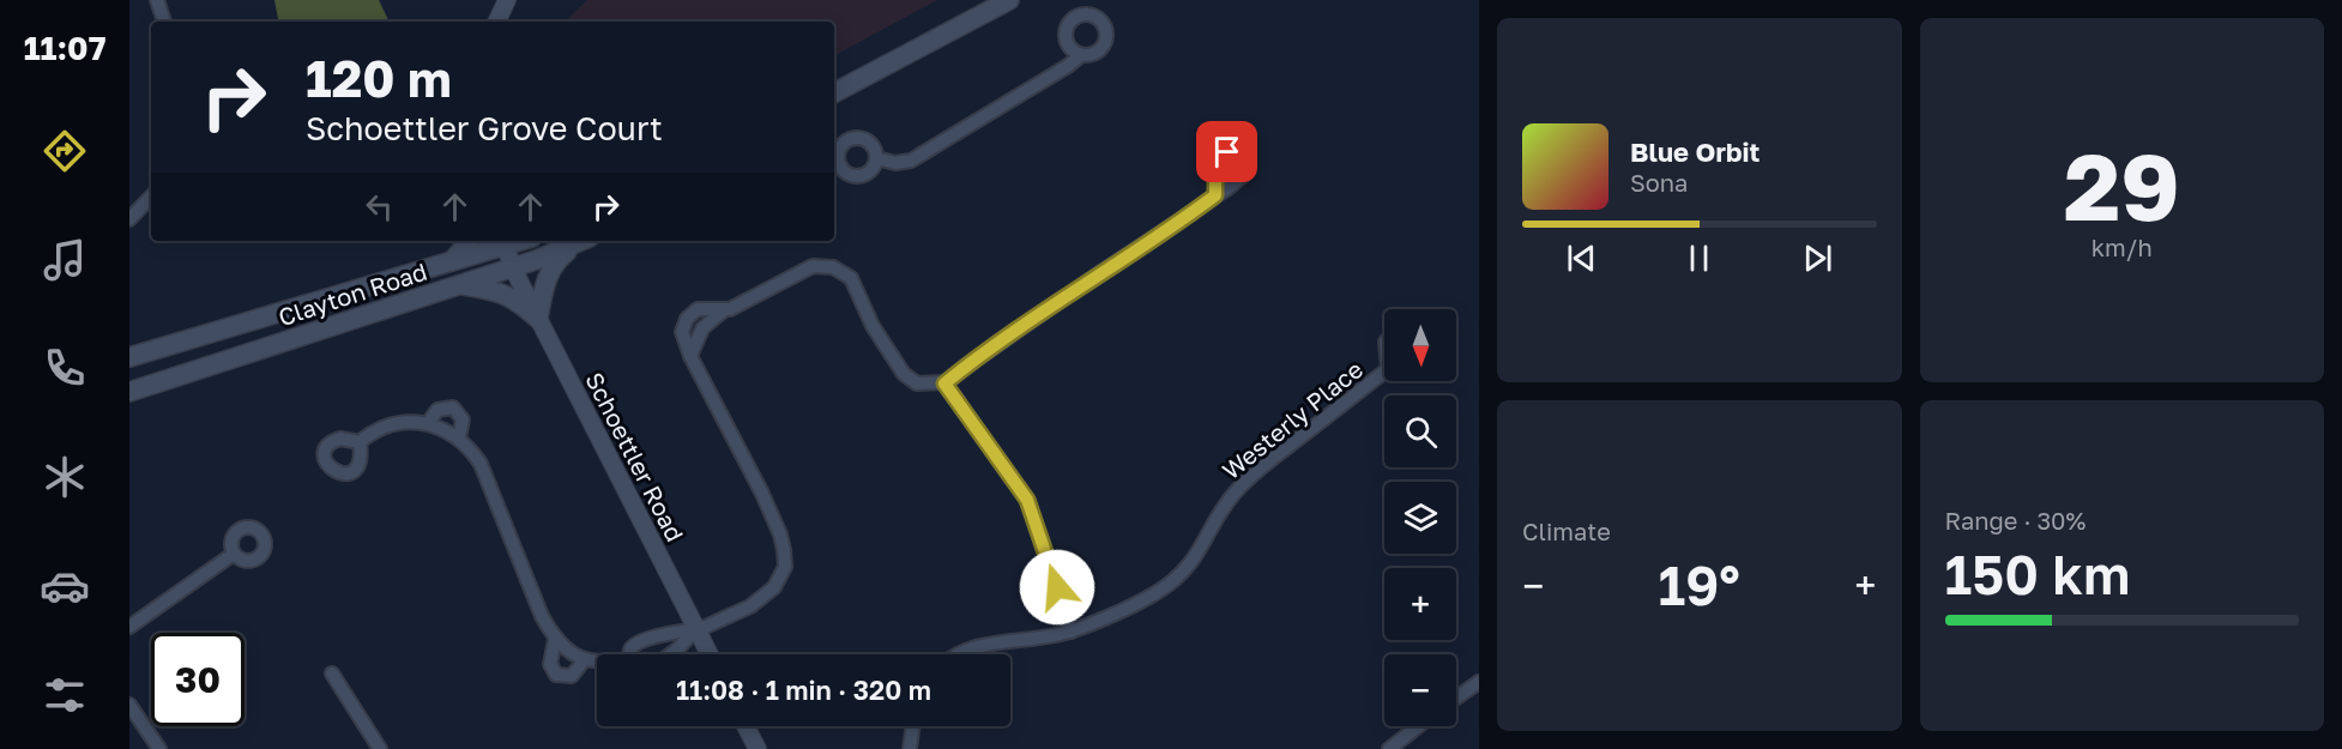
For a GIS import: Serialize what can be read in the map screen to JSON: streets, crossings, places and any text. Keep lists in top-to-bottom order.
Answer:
{
  "streets": {
    "main road": ["Clayton Road"],
    "street": ["Westerly Place", "Schoettler Road"]
  },
  "crossings": [
    ["Clayton Road", "Schoettler Road"]
  ],
  "north": "bottom",
  "page": {
    "tabs": "11:07",
    "tile": [
      ["29", "km/h"],
      "Climate",
      ["Range · 30%", "150 km"]
    ],
    "turn": ["120 m", "Schoettler Grove Court"],
    "song": ["Blue Orbit", "Sona"],
    "map_buttons": ["+", "−"],
    "heat": ["−", "19°", "+"],
    "limit": "30",
    "trip": "11:08 · 1 min · 320 m"
  }
}
